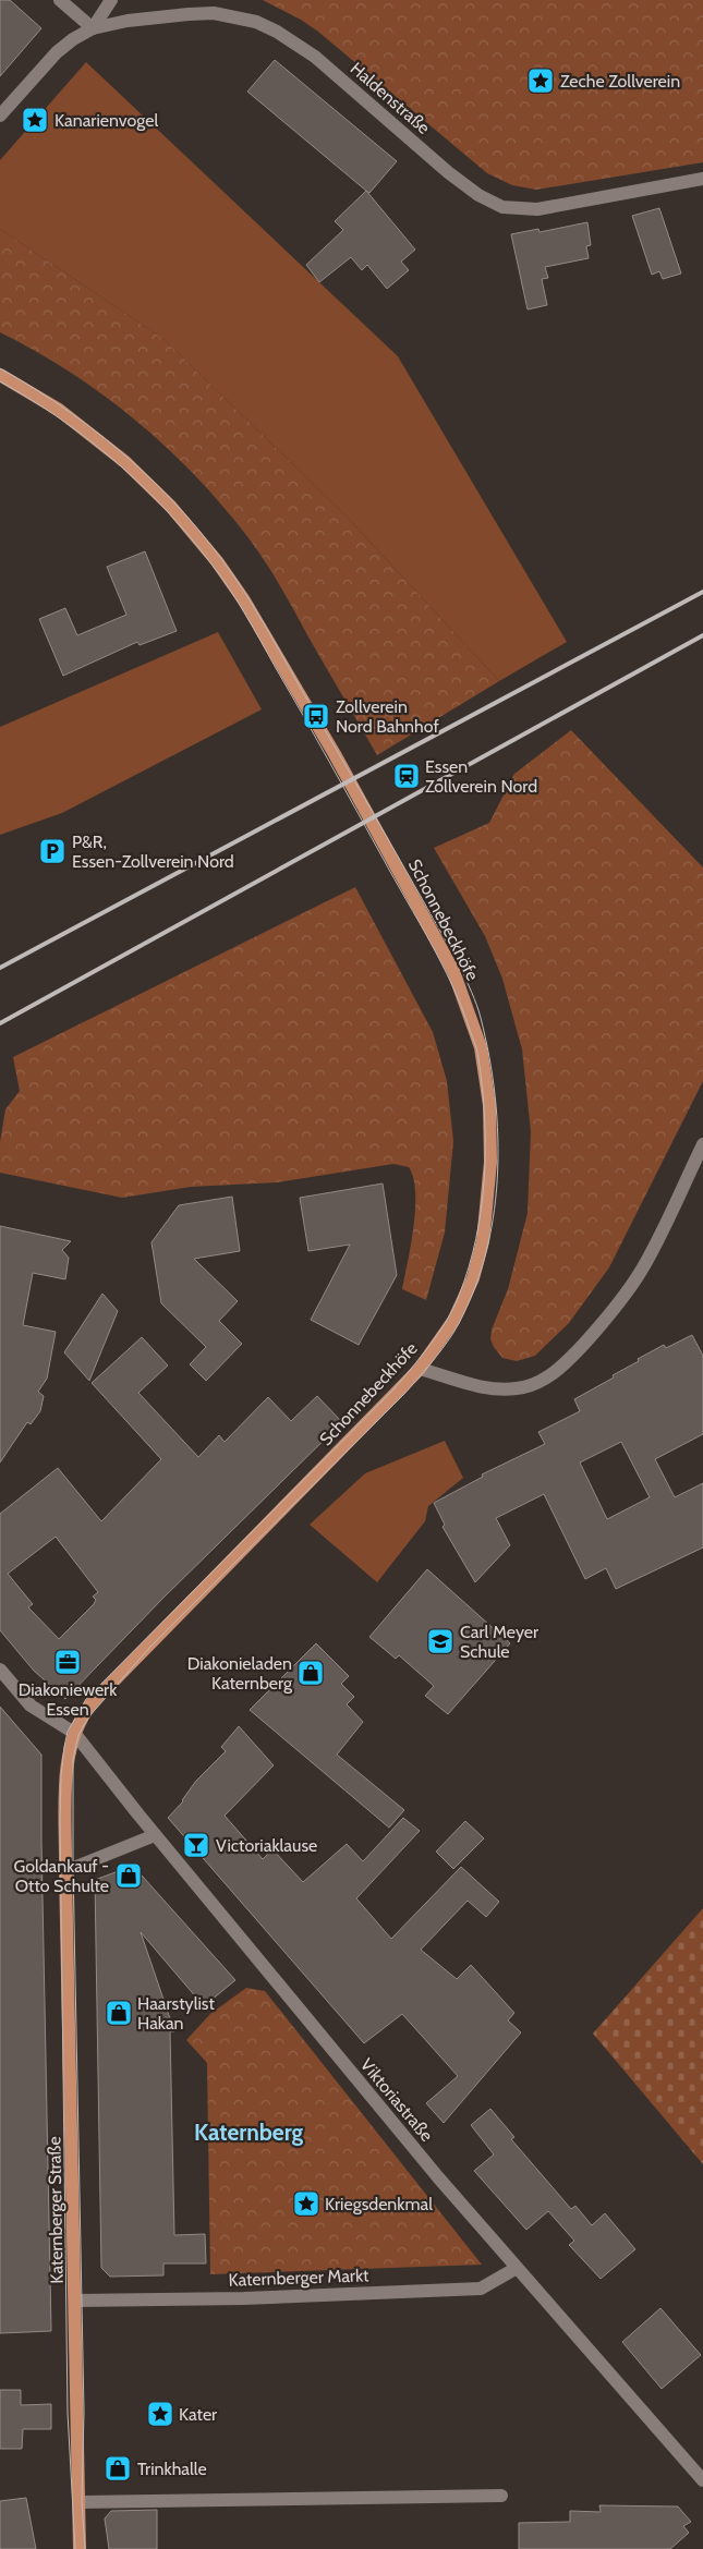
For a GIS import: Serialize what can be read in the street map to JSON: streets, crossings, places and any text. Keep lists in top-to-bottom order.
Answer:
{
  "streets": {
    "main road": ["Schonnebeckhöfe", "Katernberger Straße"],
    "street": ["Haldenstraße", "Viktoriastraße", "Katernberger Markt"]
  },
  "crossings": [
    ["Schonnebeckhöfe", "Viktoriastraße"],
    ["Schonnebeckhöfe", "Katernberger Straße"],
    ["Viktoriastraße", "Katernberger Straße"],
    ["Viktoriastraße", "Katernberger Markt"],
    ["Katernberger Straße", "Katernberger Markt"]
  ],
  "districts": ["Katernberg"],
  "places": {
    "place": [
      "Zeche Zollverein",
      "Kanarienvogel",
      "Kriegsdenkmal",
      "Kater"
    ],
    "bus stop": ["Zollverein Nord Bahnhof"],
    "station": ["Essen Zollverein Nord"],
    "parking": ["P&R, Essen-Zollverein Nord"],
    "school or university": ["Carl Meyer Schule"],
    "office": ["Diakoniewerk Essen"],
    "shop": [
      "Diakonieladen Katernberg",
      "Goldankauf - Otto Schulte",
      "Haarstylist Hakan",
      "Trinkhalle"
    ],
    "bar": ["Victoriaklause"]
  }
}
